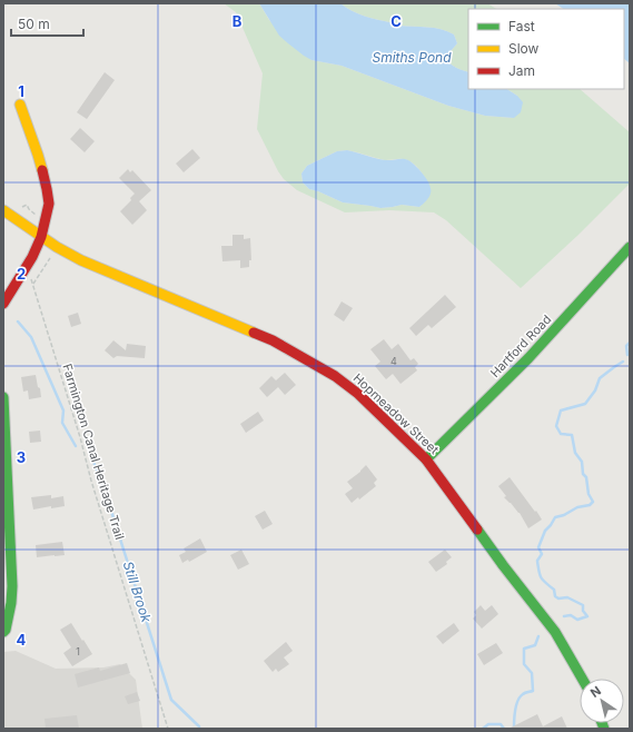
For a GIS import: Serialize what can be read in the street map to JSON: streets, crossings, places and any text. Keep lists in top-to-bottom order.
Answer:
{
  "streets": {
    "main road": ["Hartford Road", "Hopmeadow Street"],
    "path": ["Farmington Canal Heritage Trail"]
  },
  "crossings": [
    ["Hartford Road", "Hopmeadow Street"]
  ],
  "water": ["Smiths Pond", "Still Brook"],
  "house_numbers": ["4", "1"],
  "legend": ["Fast", "Slow", "Jam"],
  "scale_bar": "50 m",
  "north": "top left",
  "grid": {
    "columns": ["B", "C"],
    "rows": [
      "1",
      "2",
      "3",
      "4"
    ]
  }
}
